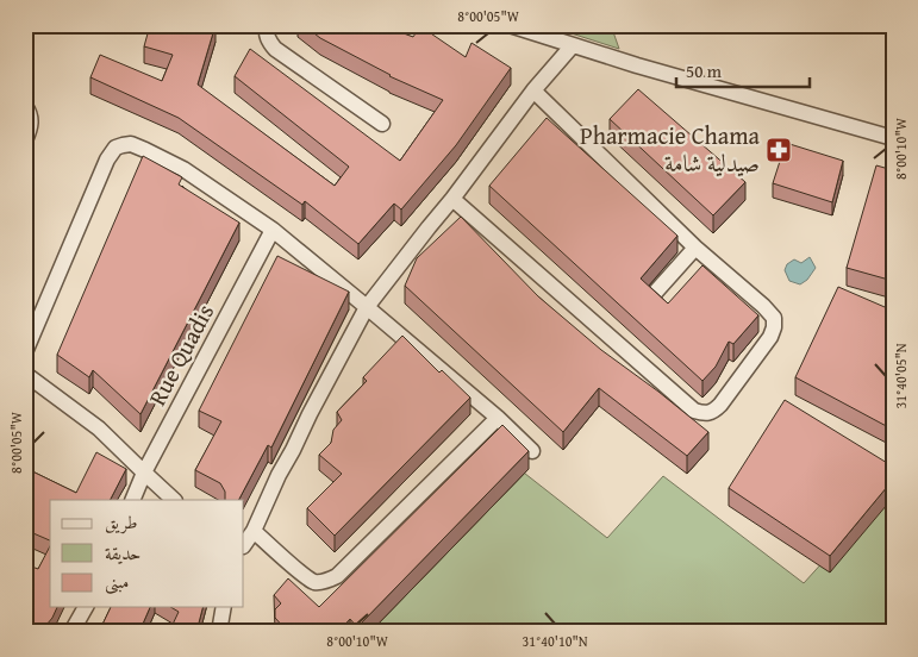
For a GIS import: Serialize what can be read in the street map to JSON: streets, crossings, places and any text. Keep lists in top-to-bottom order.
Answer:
{
  "streets": {
    "street": ["Rue Quadis"]
  },
  "places": {
    "pharmacy": ["Pharmacie Chama صيدلية شامة"]
  },
  "legend": ["طريق", "حديقة", "مبنى"],
  "scale_bar": "50 m",
  "coordinates": [
    "8°00'05\"W",
    "8°00'10\"W",
    "31°40'05\"N",
    "31°40'10\"N"
  ]
}
